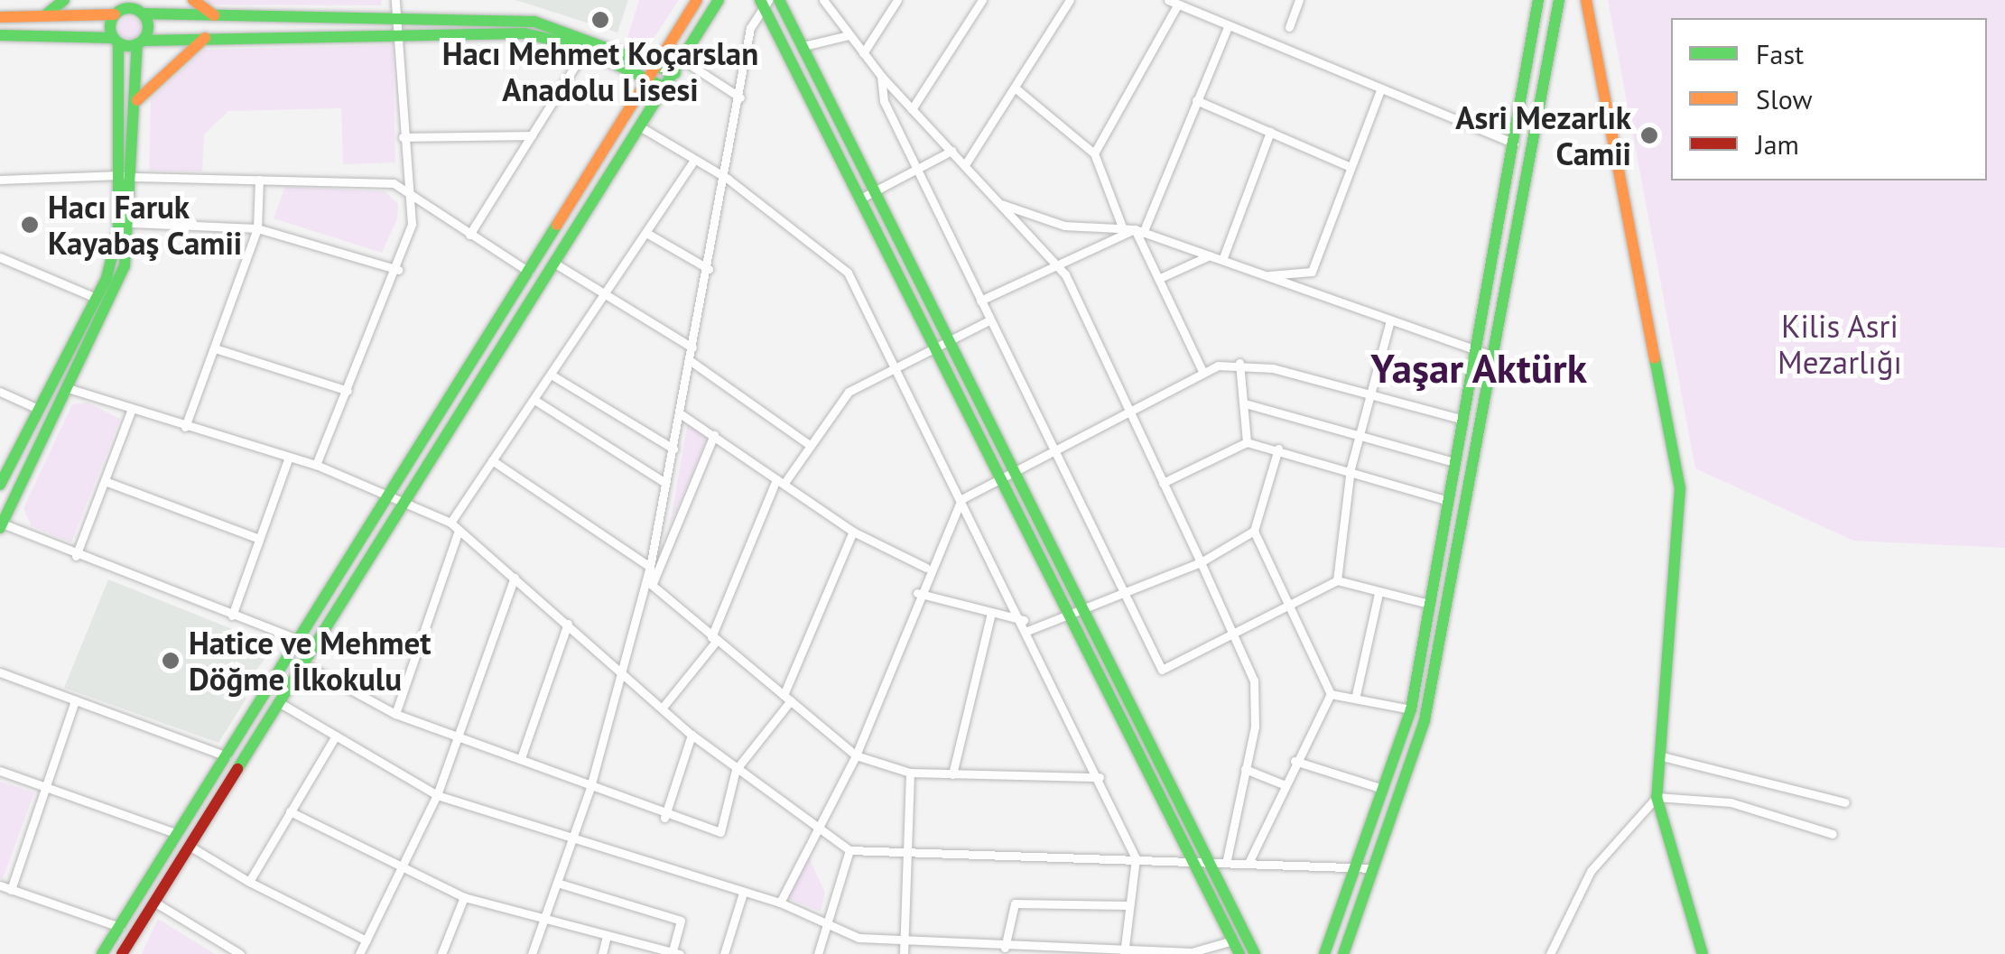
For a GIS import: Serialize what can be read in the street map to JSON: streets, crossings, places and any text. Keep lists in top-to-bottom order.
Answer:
{
  "districts": ["Yaşar Aktürk"],
  "parks": ["Kilis Asri Mezarlığı"],
  "places": [
    "Hacı Mehmet Koçarslan Anadolu Lisesi",
    "Asri Mezarlık Camii",
    "Hacı Faruk Kayabaş Camii",
    "Hatice ve Mehmet Döğme İlkokulu"
  ],
  "legend": ["Fast", "Slow", "Jam"]
}
